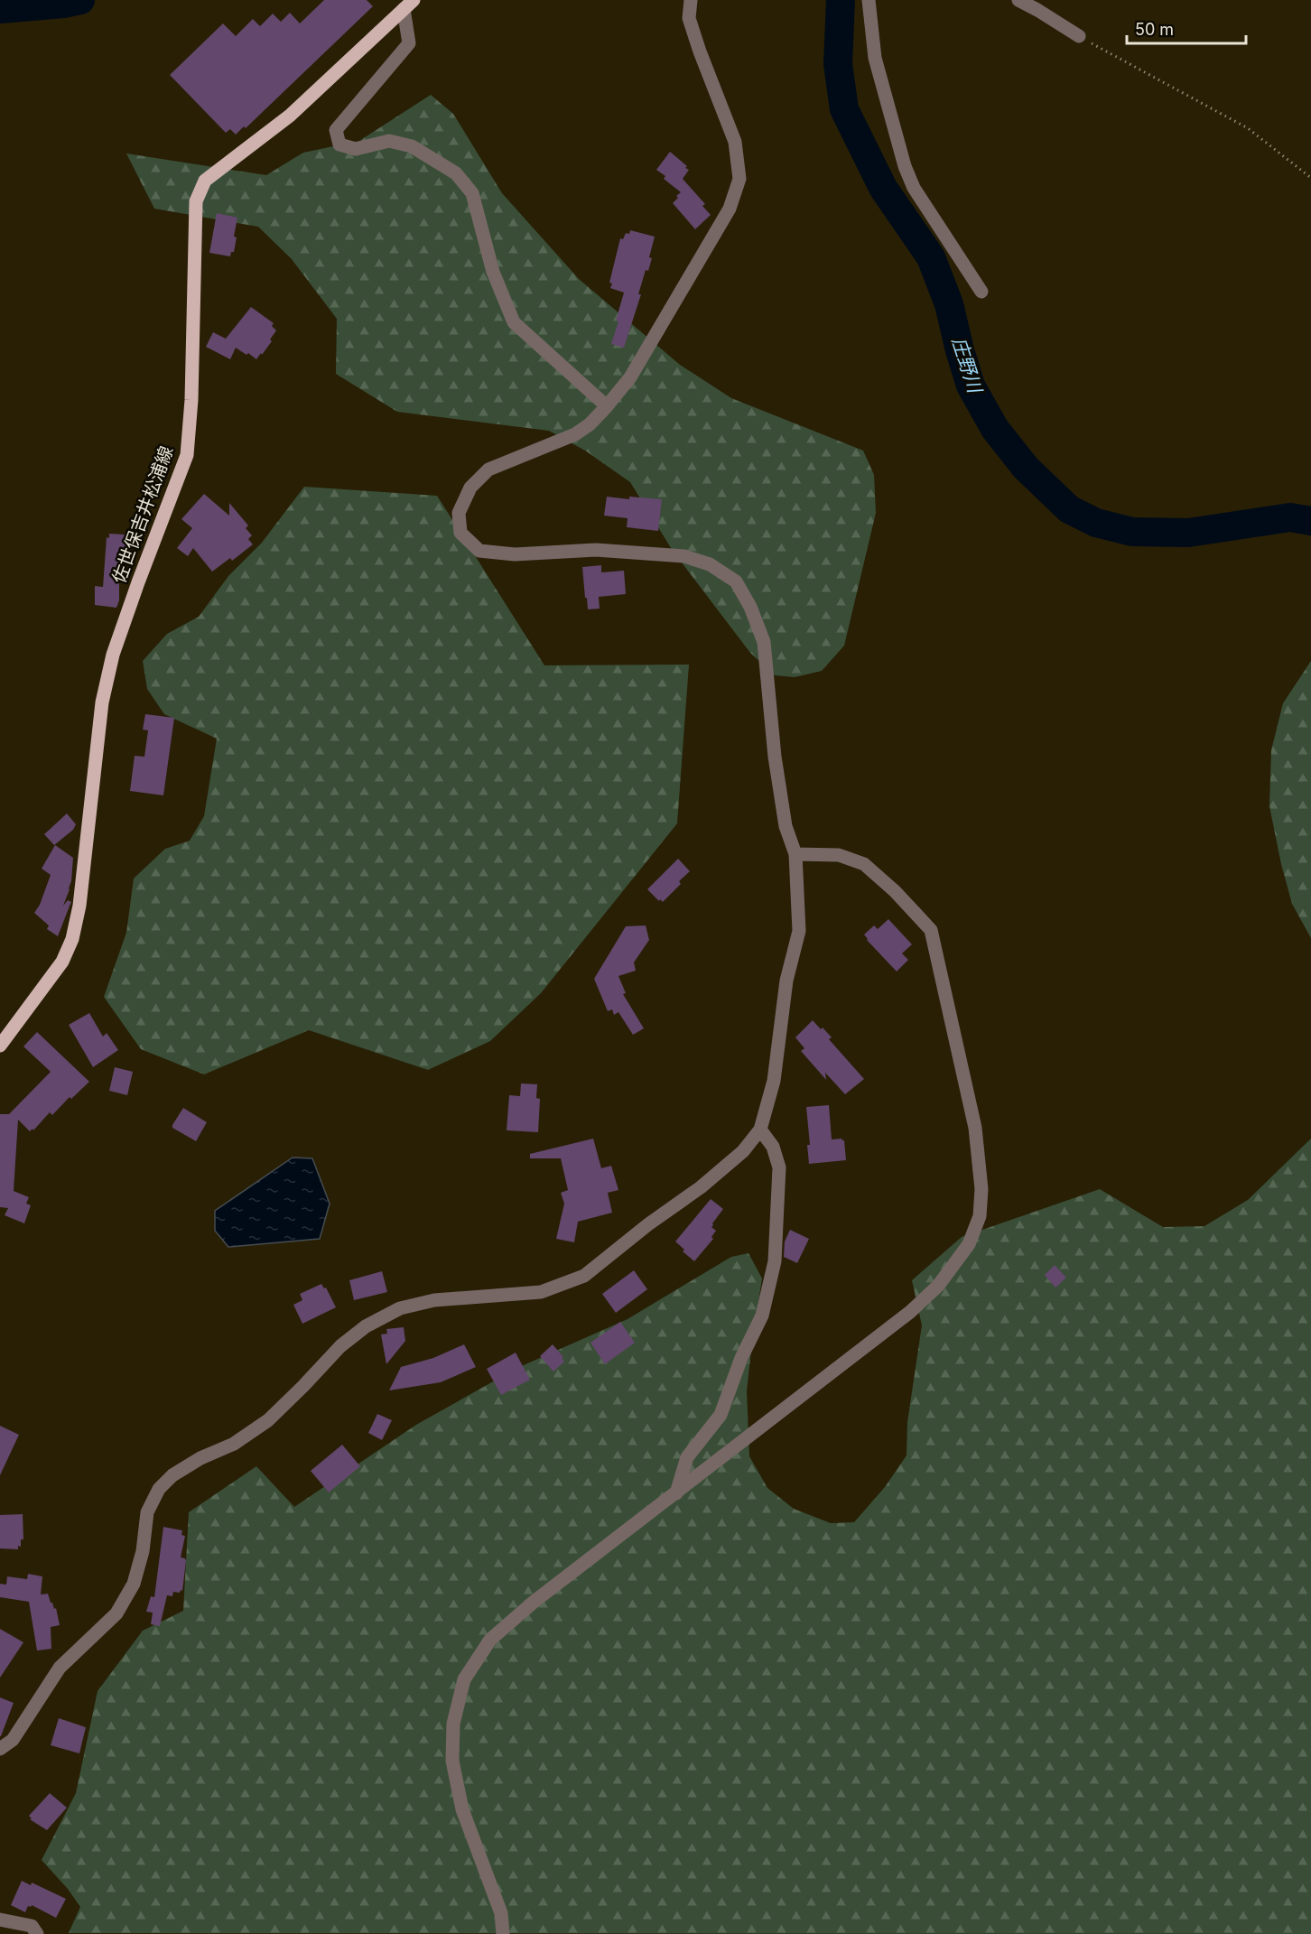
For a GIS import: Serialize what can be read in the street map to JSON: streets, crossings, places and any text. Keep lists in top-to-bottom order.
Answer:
{
  "streets": {
    "main road": ["佐世保吉井松浦線"]
  },
  "water": ["庄野川"],
  "scale_bar": "50 m"
}
